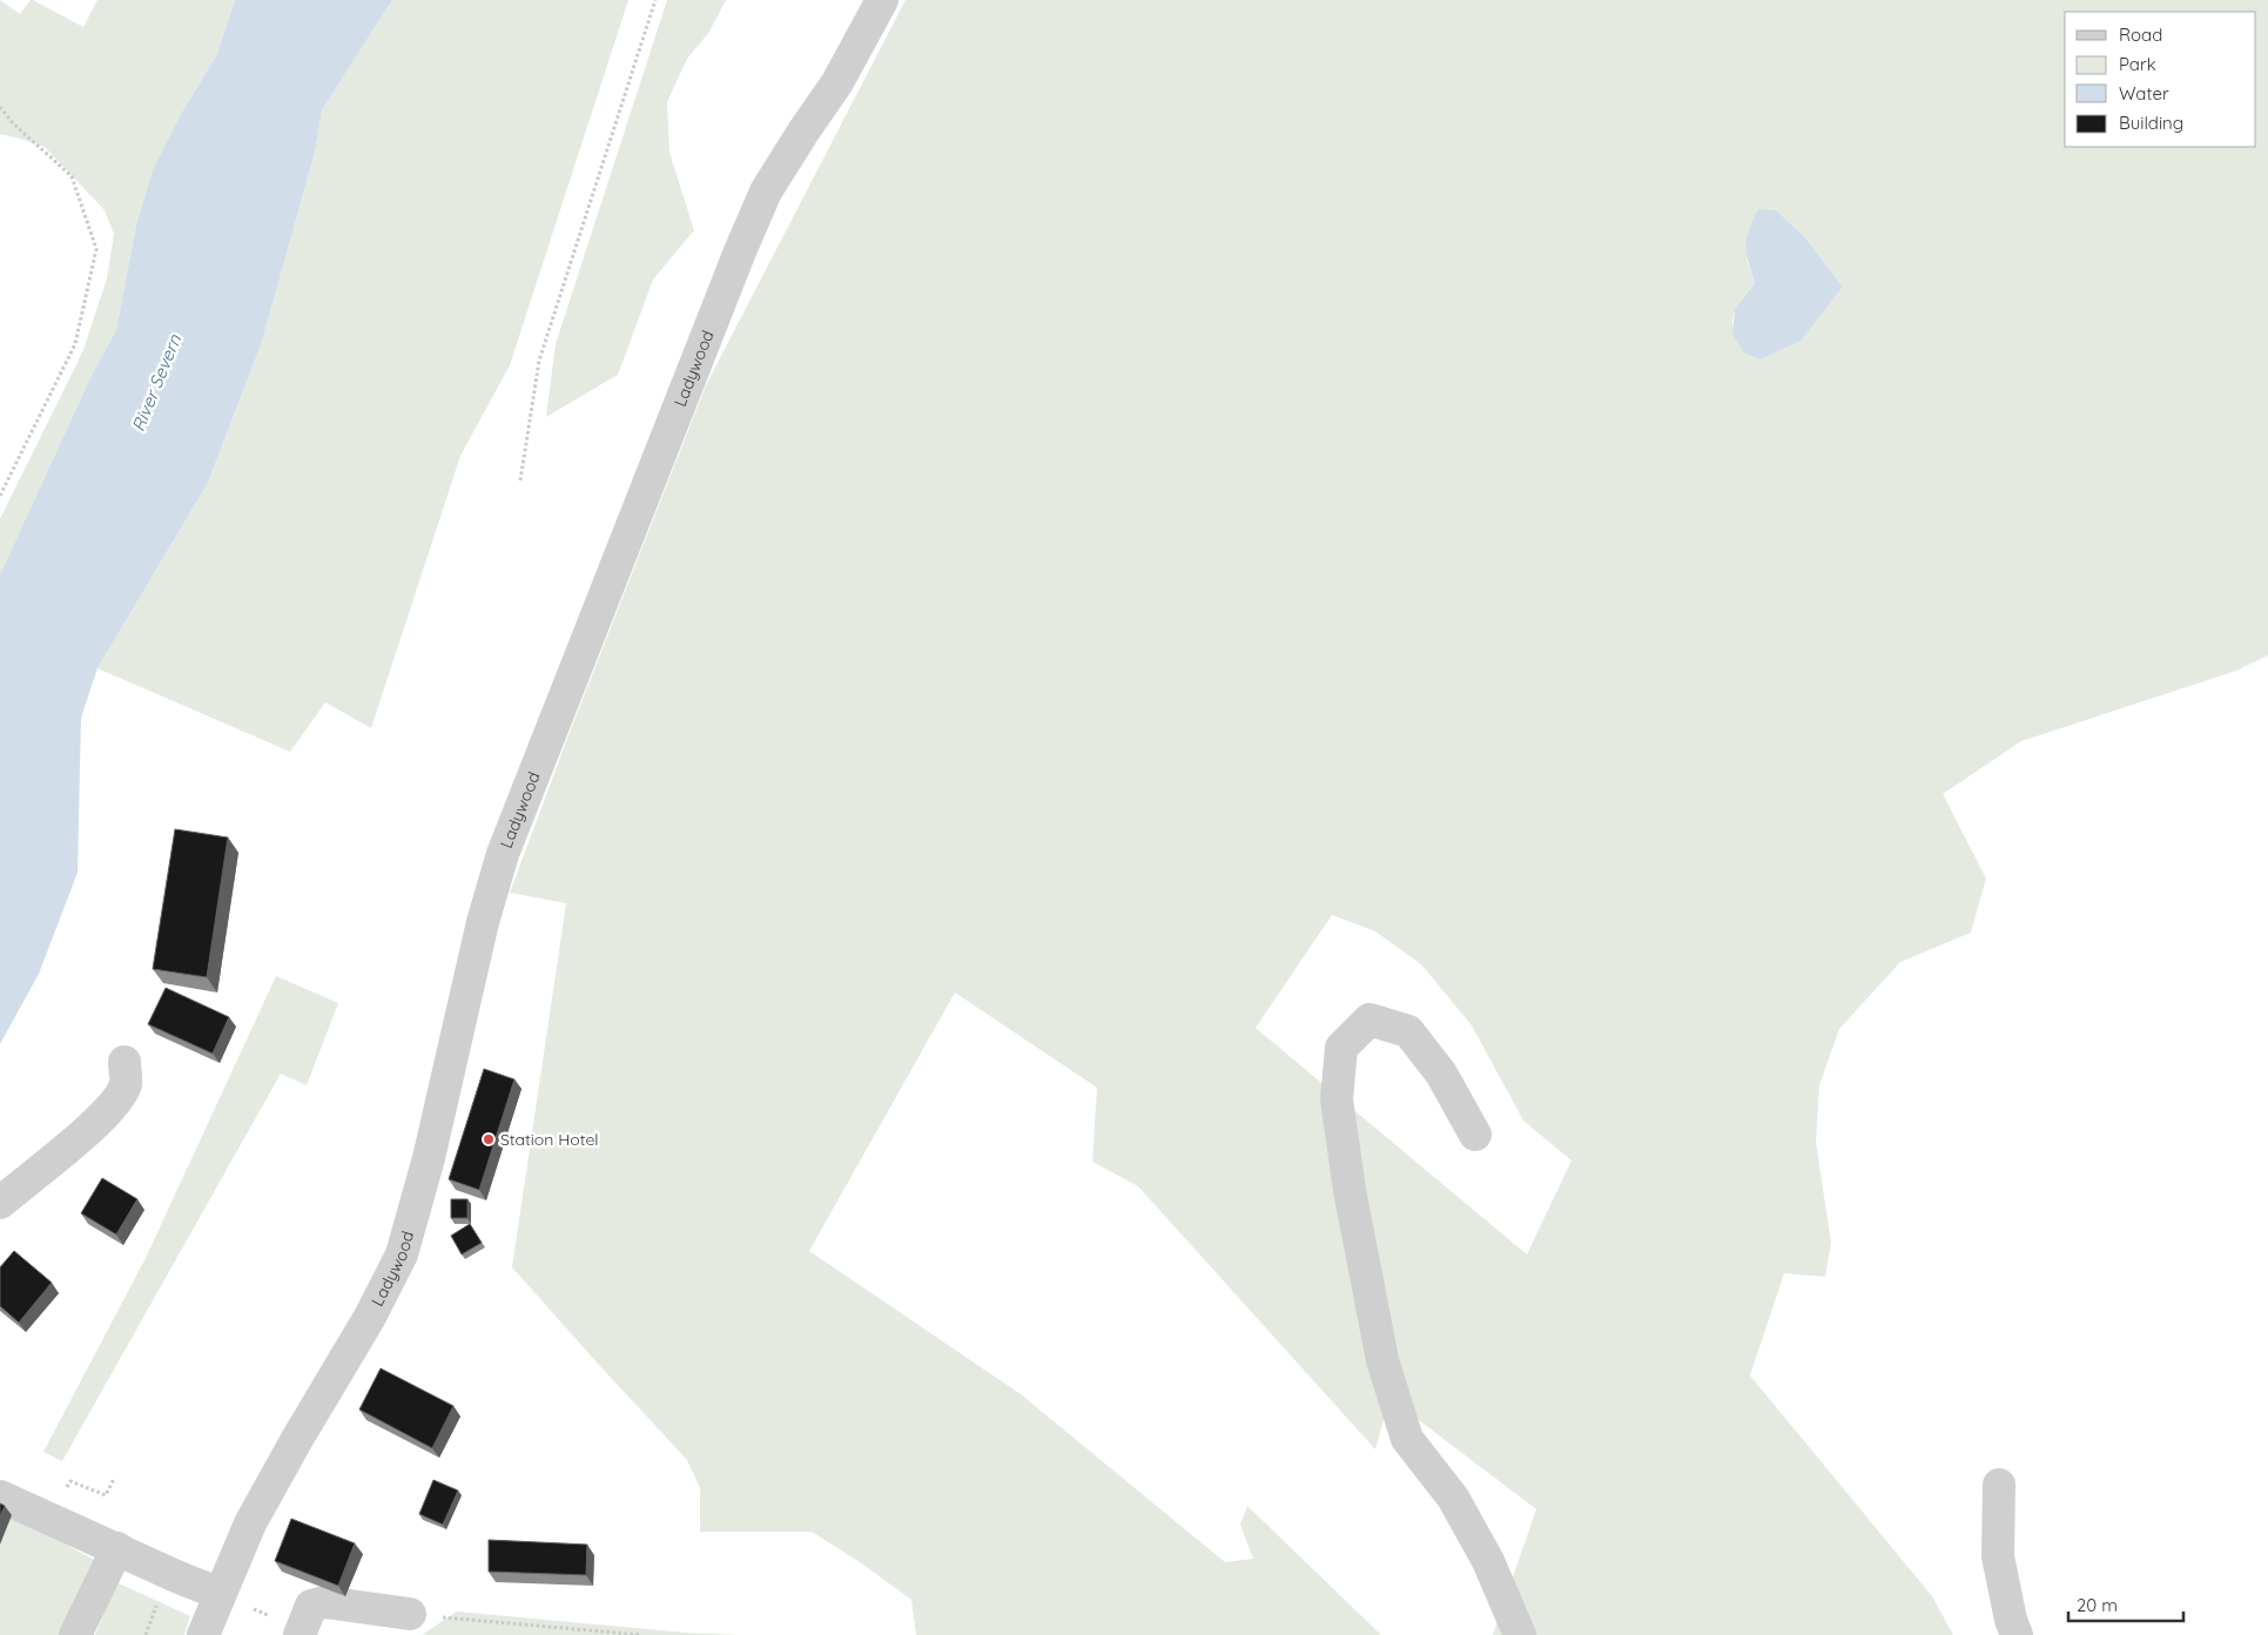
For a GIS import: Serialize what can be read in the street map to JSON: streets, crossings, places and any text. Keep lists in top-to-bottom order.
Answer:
{
  "streets": {
    "street": ["Ladywood"]
  },
  "water": ["River Severn"],
  "places": ["Station Hotel"],
  "legend": [
    "Road",
    "Park",
    "Water",
    "Building"
  ],
  "scale_bar": "20 m"
}
